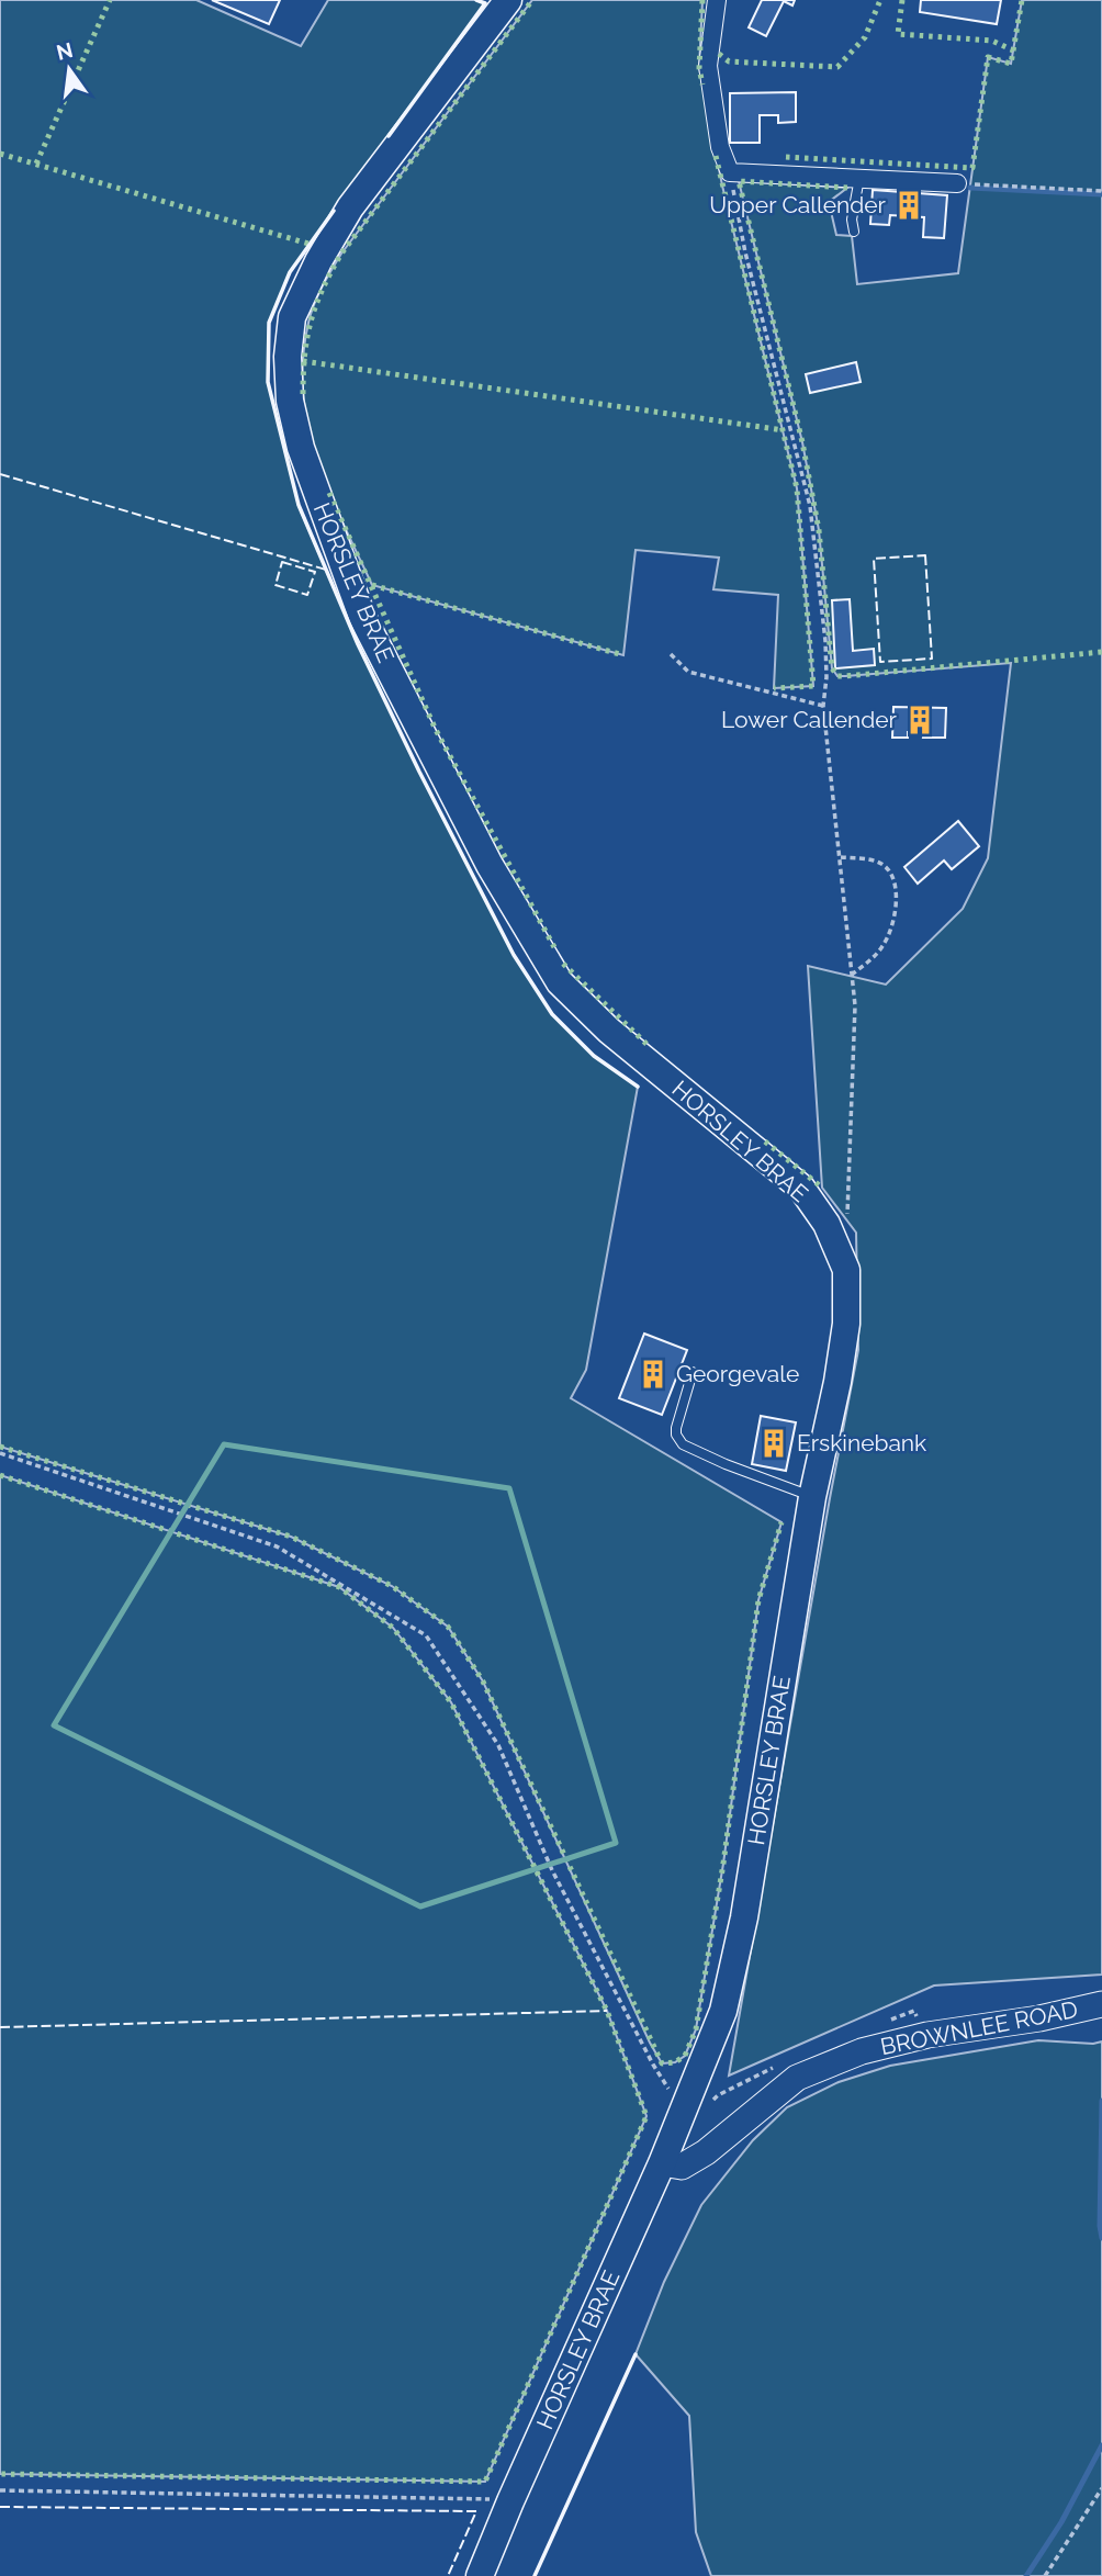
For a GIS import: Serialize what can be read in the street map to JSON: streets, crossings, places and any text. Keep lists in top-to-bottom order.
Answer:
{
  "streets": {
    "main road": ["HORSLEY BRAE", "BROWNLEE ROAD"]
  },
  "crossings": [
    ["HORSLEY BRAE", "BROWNLEE ROAD"]
  ],
  "places": {
    "building": [
      "Upper Callender",
      "Lower Callender",
      "Georgevale",
      "Erskinebank"
    ]
  },
  "north": "top"
}
